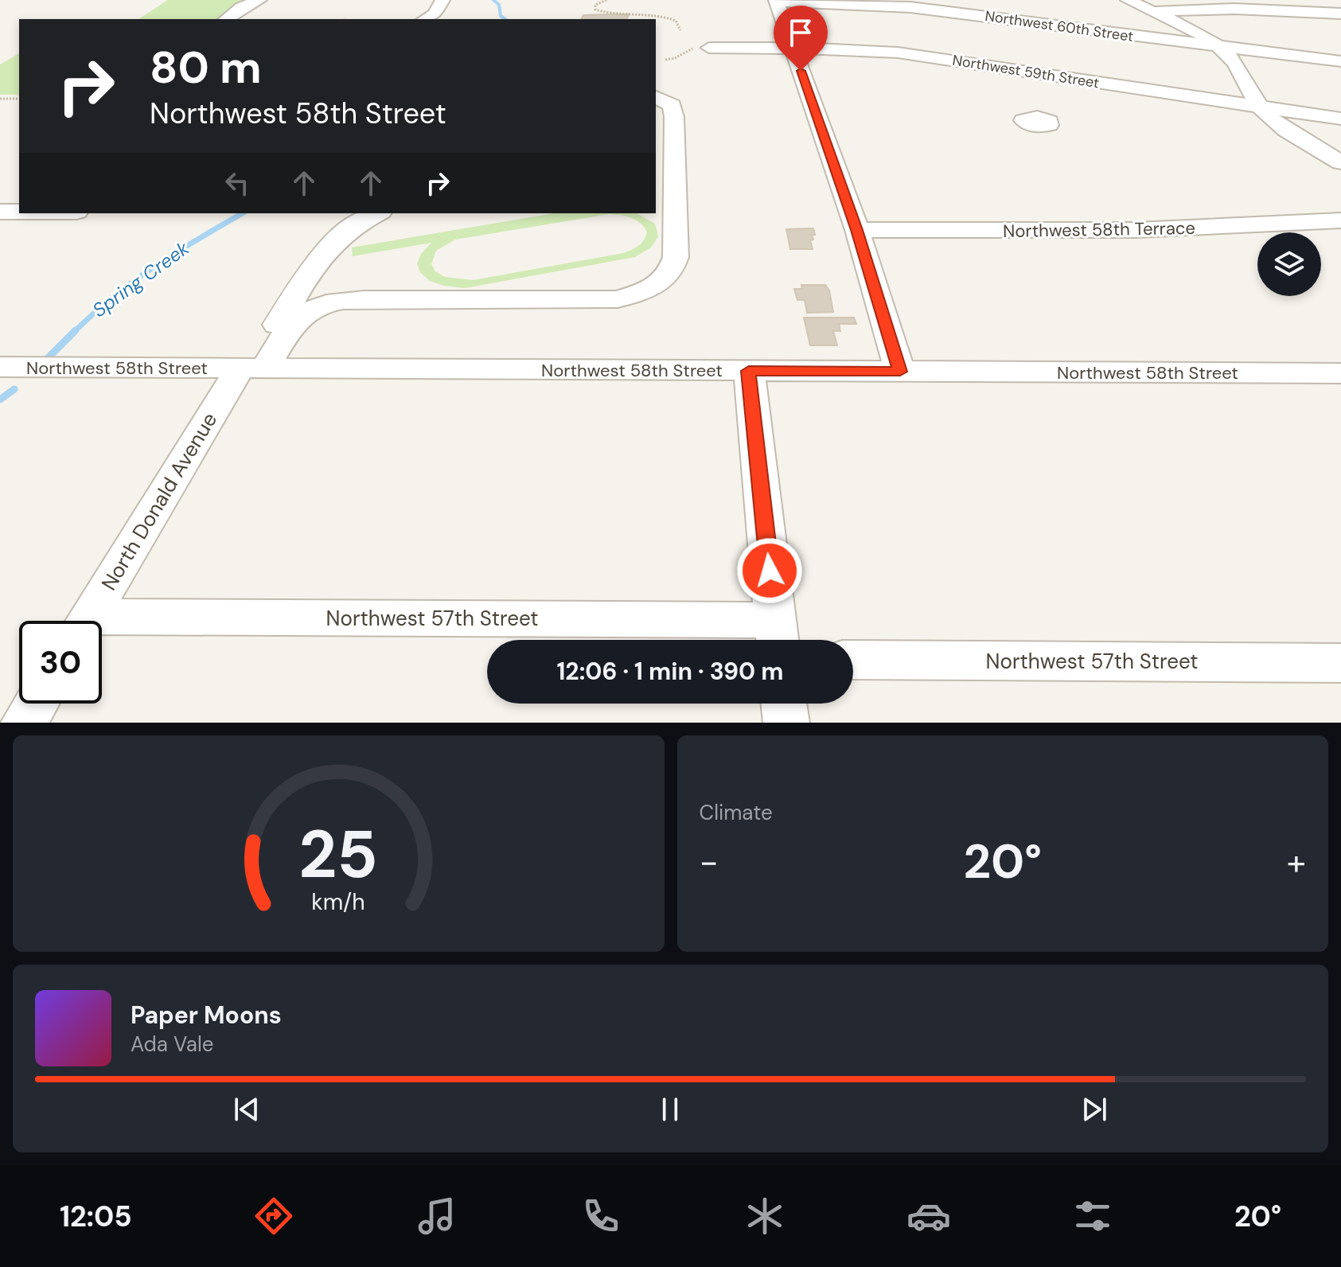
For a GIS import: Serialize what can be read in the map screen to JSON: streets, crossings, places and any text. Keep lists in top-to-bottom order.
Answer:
{
  "streets": {
    "street": [
      "Northwest 60th Street",
      "Northwest 59th Street",
      "Northwest 58th Terrace",
      "Northwest 58th Street",
      "North Donald Avenue",
      "Northwest 57th Street"
    ]
  },
  "crossings": [
    ["Northwest 58th Street", "North Donald Avenue"]
  ],
  "water": ["Spring Creek"],
  "page": {
    "turn": ["80 m", "Northwest 58th Street"],
    "limit": "30",
    "trip": "12:06 · 1 min · 390 m",
    "tile": "Climate",
    "heat": ["−", "20°", "+"],
    "song": ["Paper Moons", "Ada Vale"],
    "tabs": ["12:05", "20°"],
    "gauge": ["25", "km/h"]
  }
}
